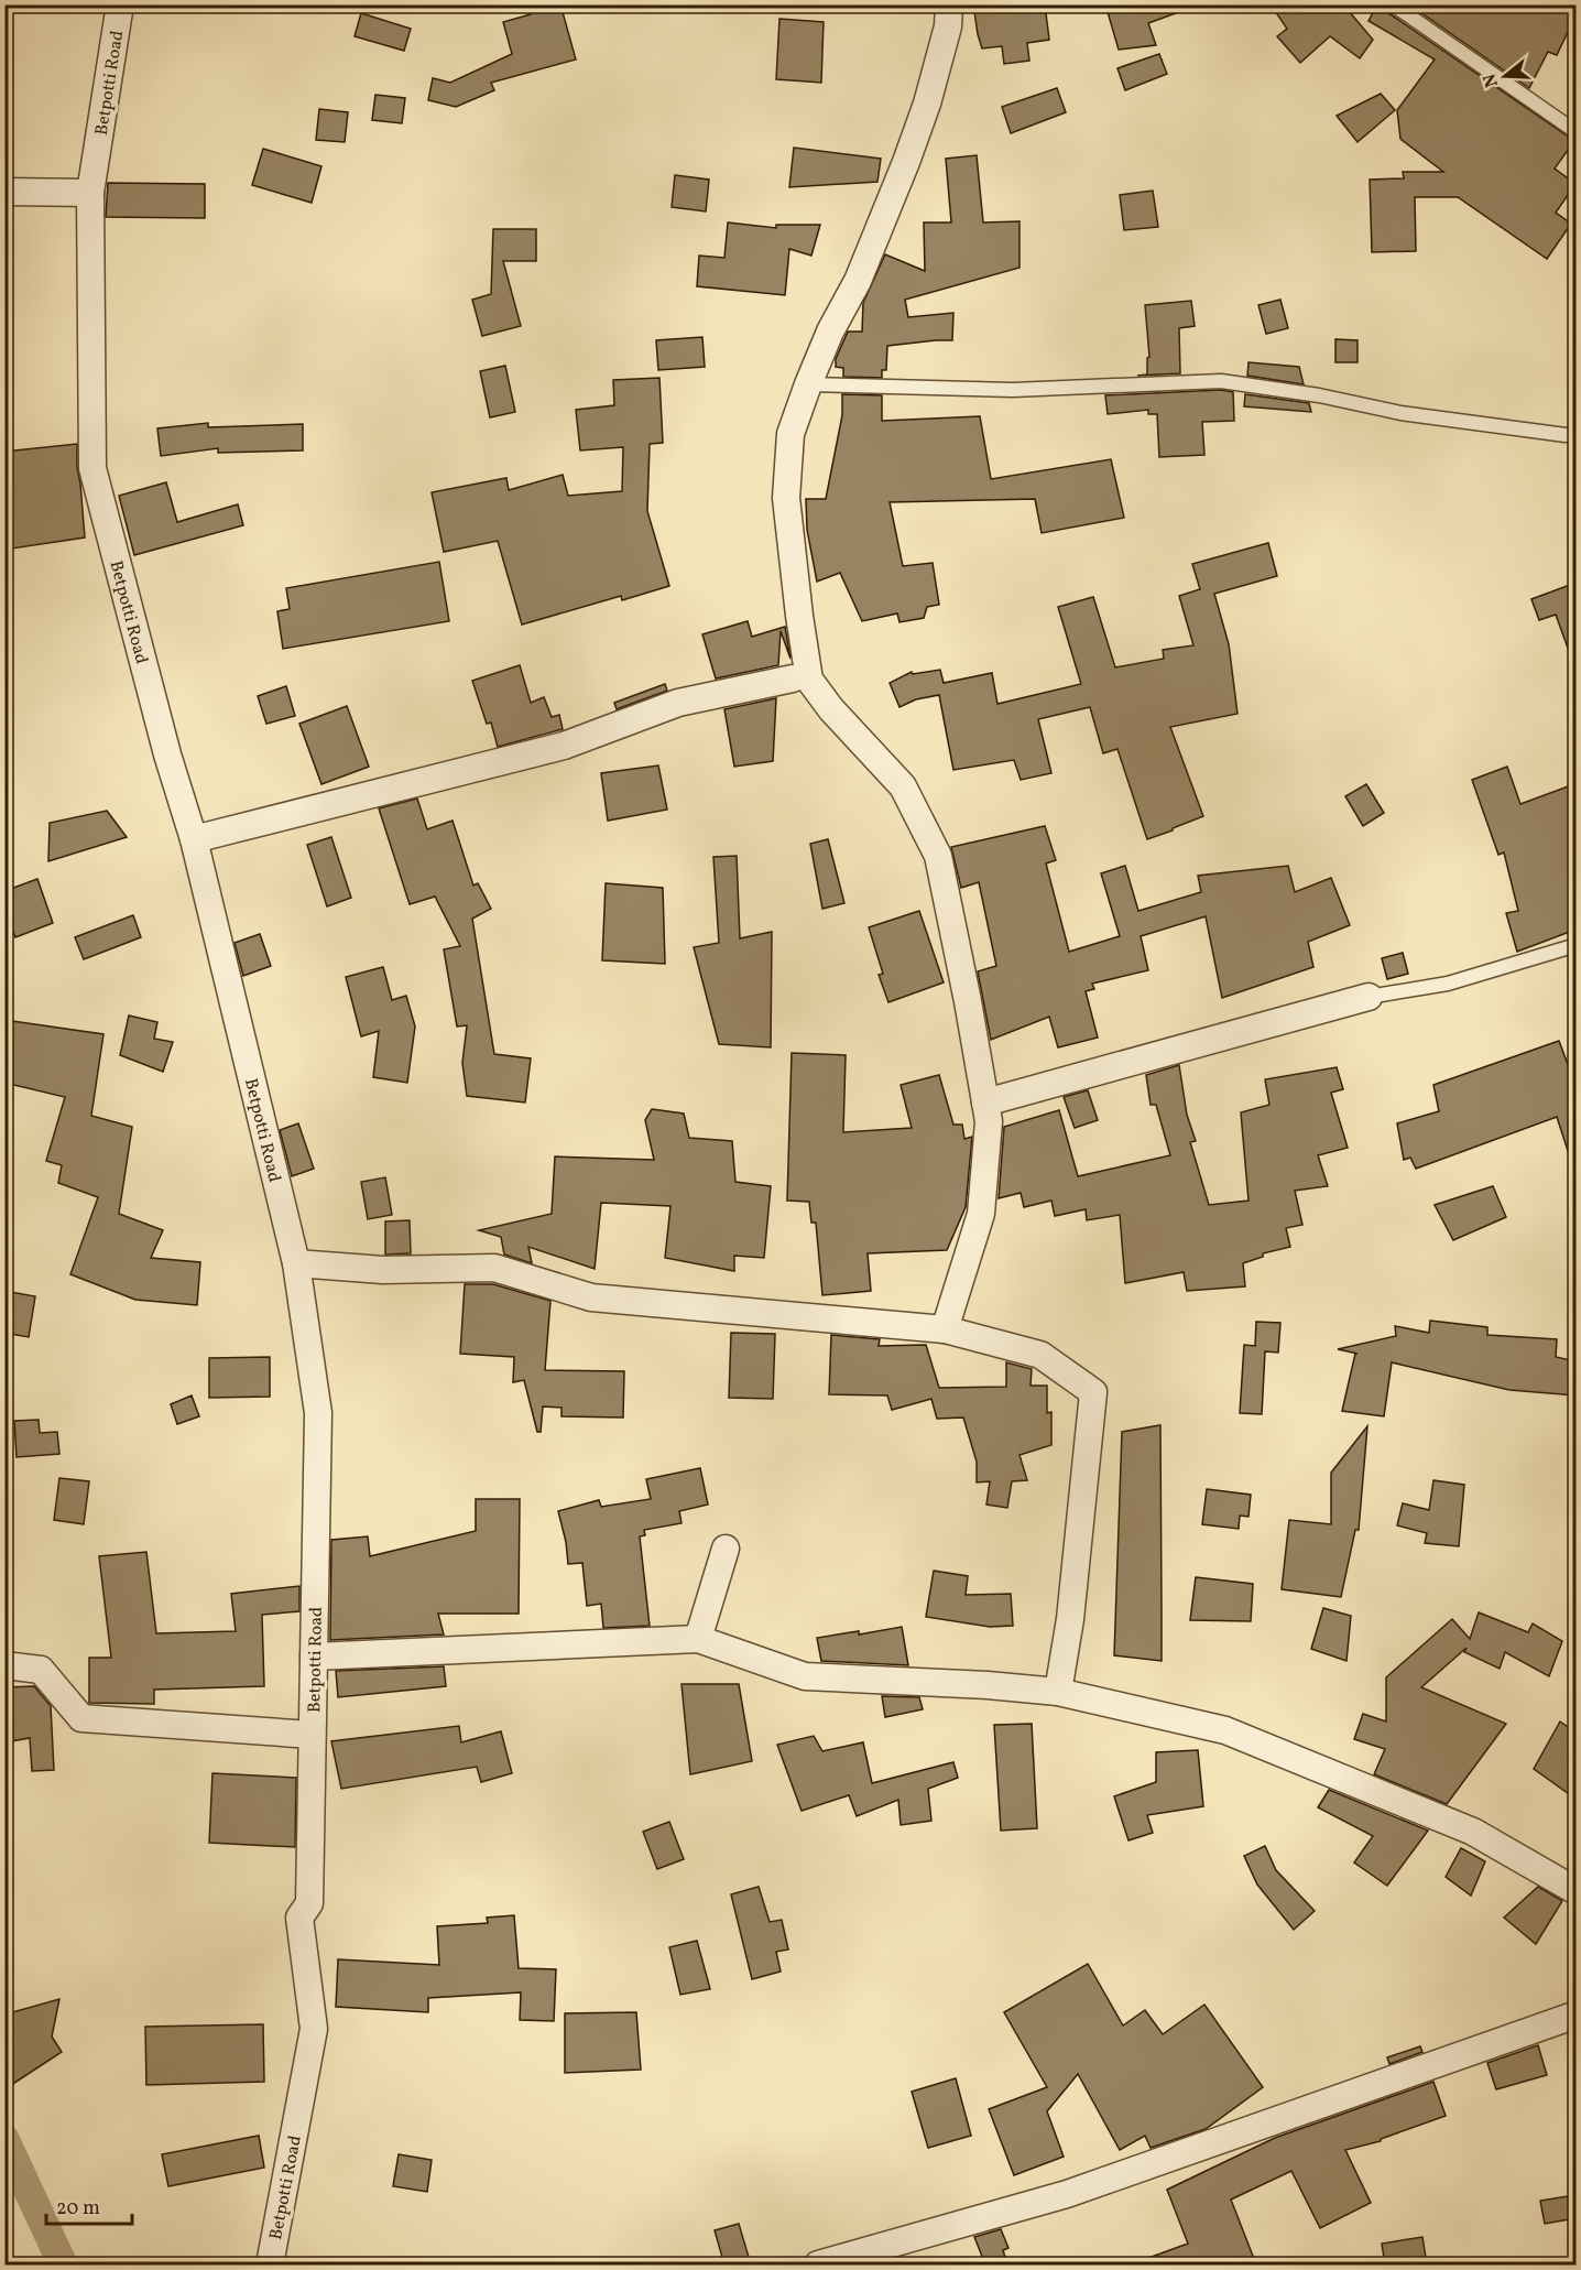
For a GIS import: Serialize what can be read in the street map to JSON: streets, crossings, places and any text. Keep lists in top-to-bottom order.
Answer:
{
  "streets": {
    "street": ["Betpotti Road"]
  },
  "scale_bar": "20 m",
  "north": "left"
}
